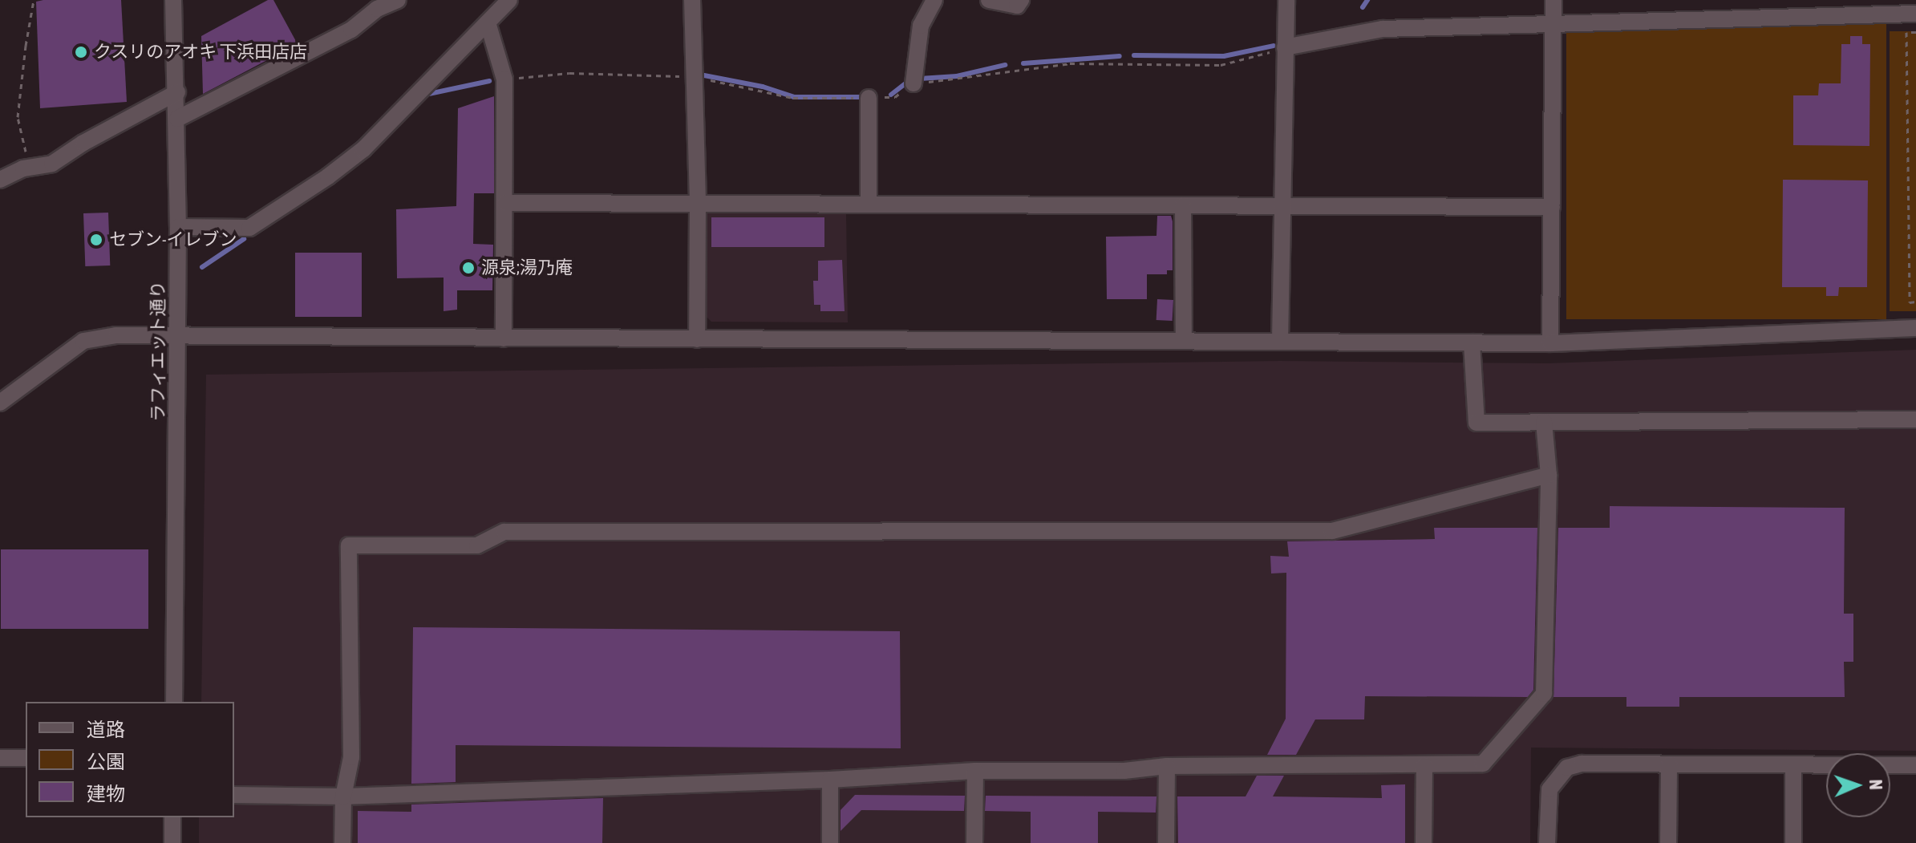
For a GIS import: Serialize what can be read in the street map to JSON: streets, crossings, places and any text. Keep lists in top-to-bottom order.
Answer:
{
  "streets": {
    "street": ["ラフィエット通り"]
  },
  "places": ["クスリのアオキ 下浜田店店", "セブン-イレブン", "源泉;湯乃庵"],
  "legend": ["道路", "公園", "建物"],
  "north": "right"
}
